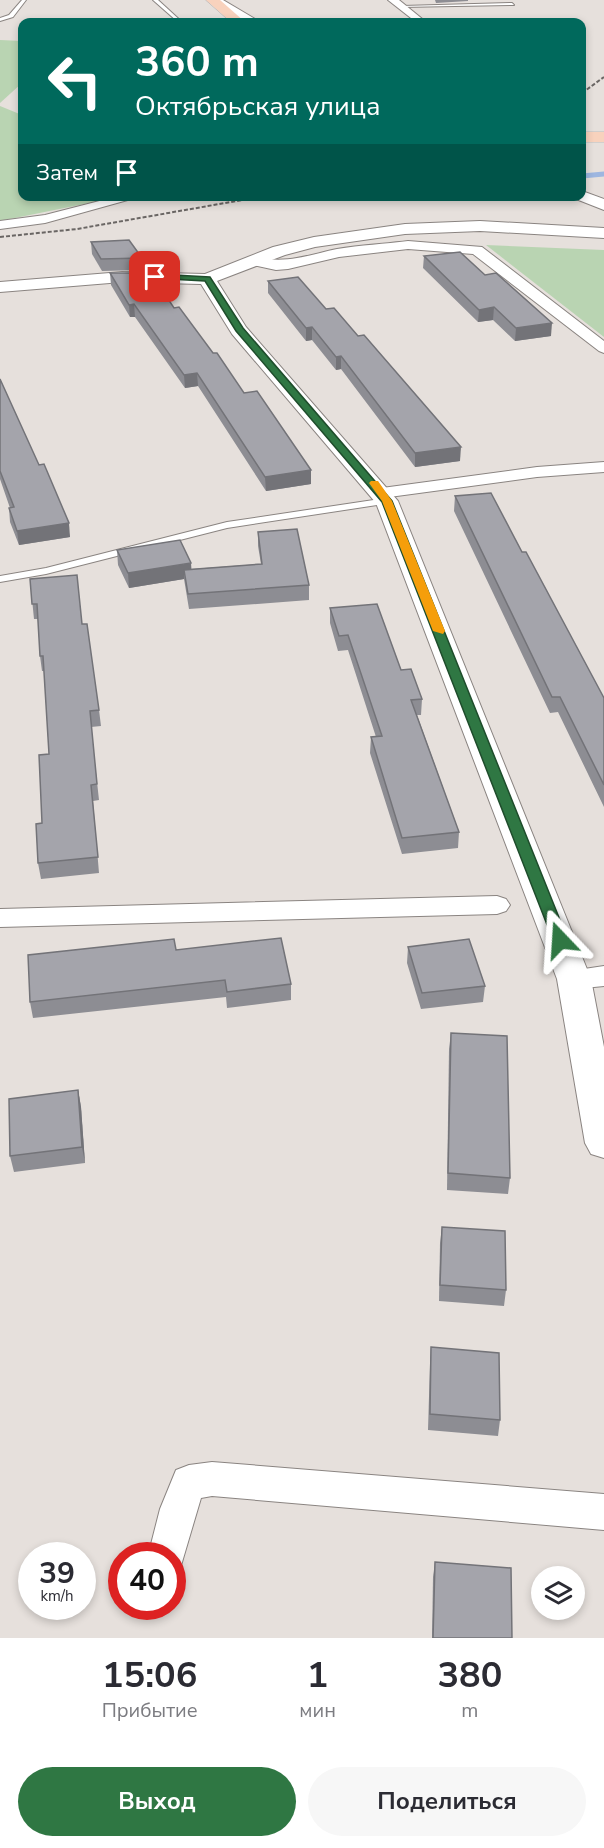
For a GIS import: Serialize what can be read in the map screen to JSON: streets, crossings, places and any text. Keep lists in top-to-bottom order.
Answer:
{
  "page": {
    "turn": ["360 m", "Октябрьская улица"],
    "then": "Затем",
    "speed": "39 km/h",
    "limit": "40",
    "eta": [
      "15:06",
      "Прибытие",
      "1",
      "мин",
      "380",
      "m"
    ],
    "buttons": ["Выход", "Поделиться"]
  }
}
